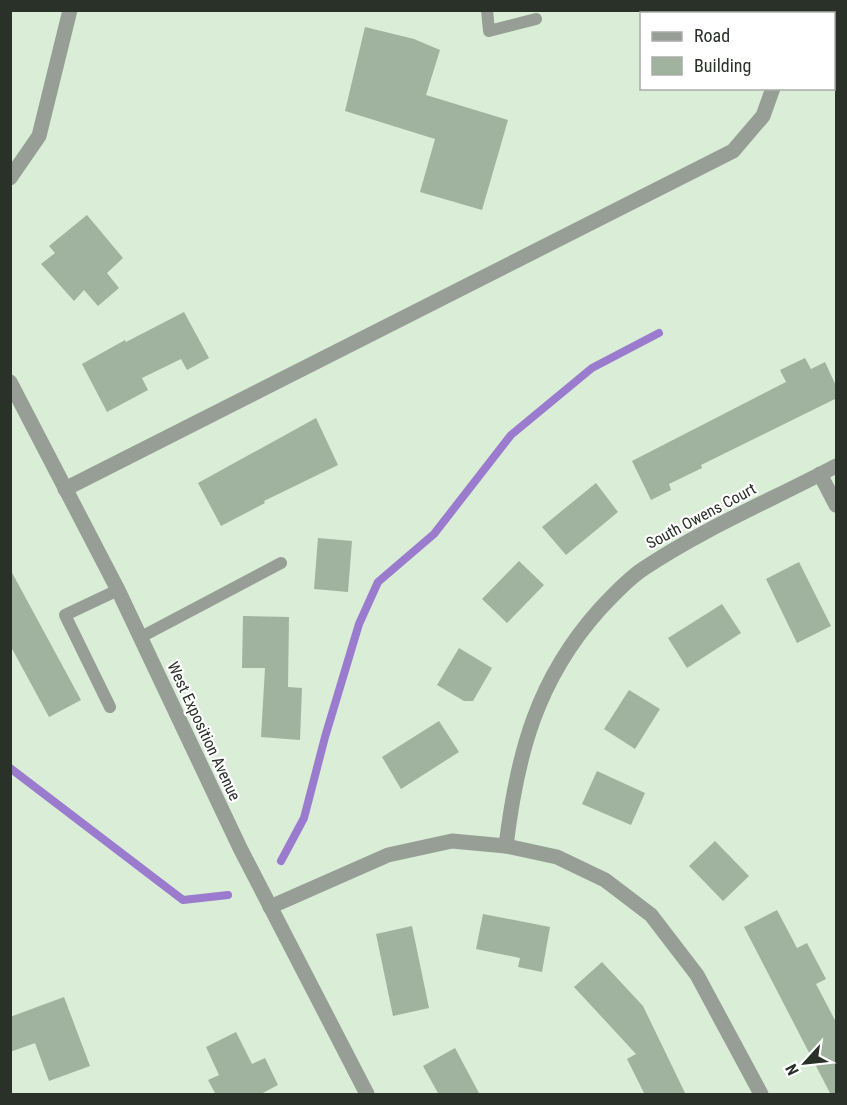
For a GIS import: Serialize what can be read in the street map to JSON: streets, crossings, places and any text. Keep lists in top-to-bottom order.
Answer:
{
  "streets": {
    "street": ["South Owens Court", "West Exposition Avenue"]
  },
  "legend": ["Road", "Building"],
  "north": "bottom left"
}
